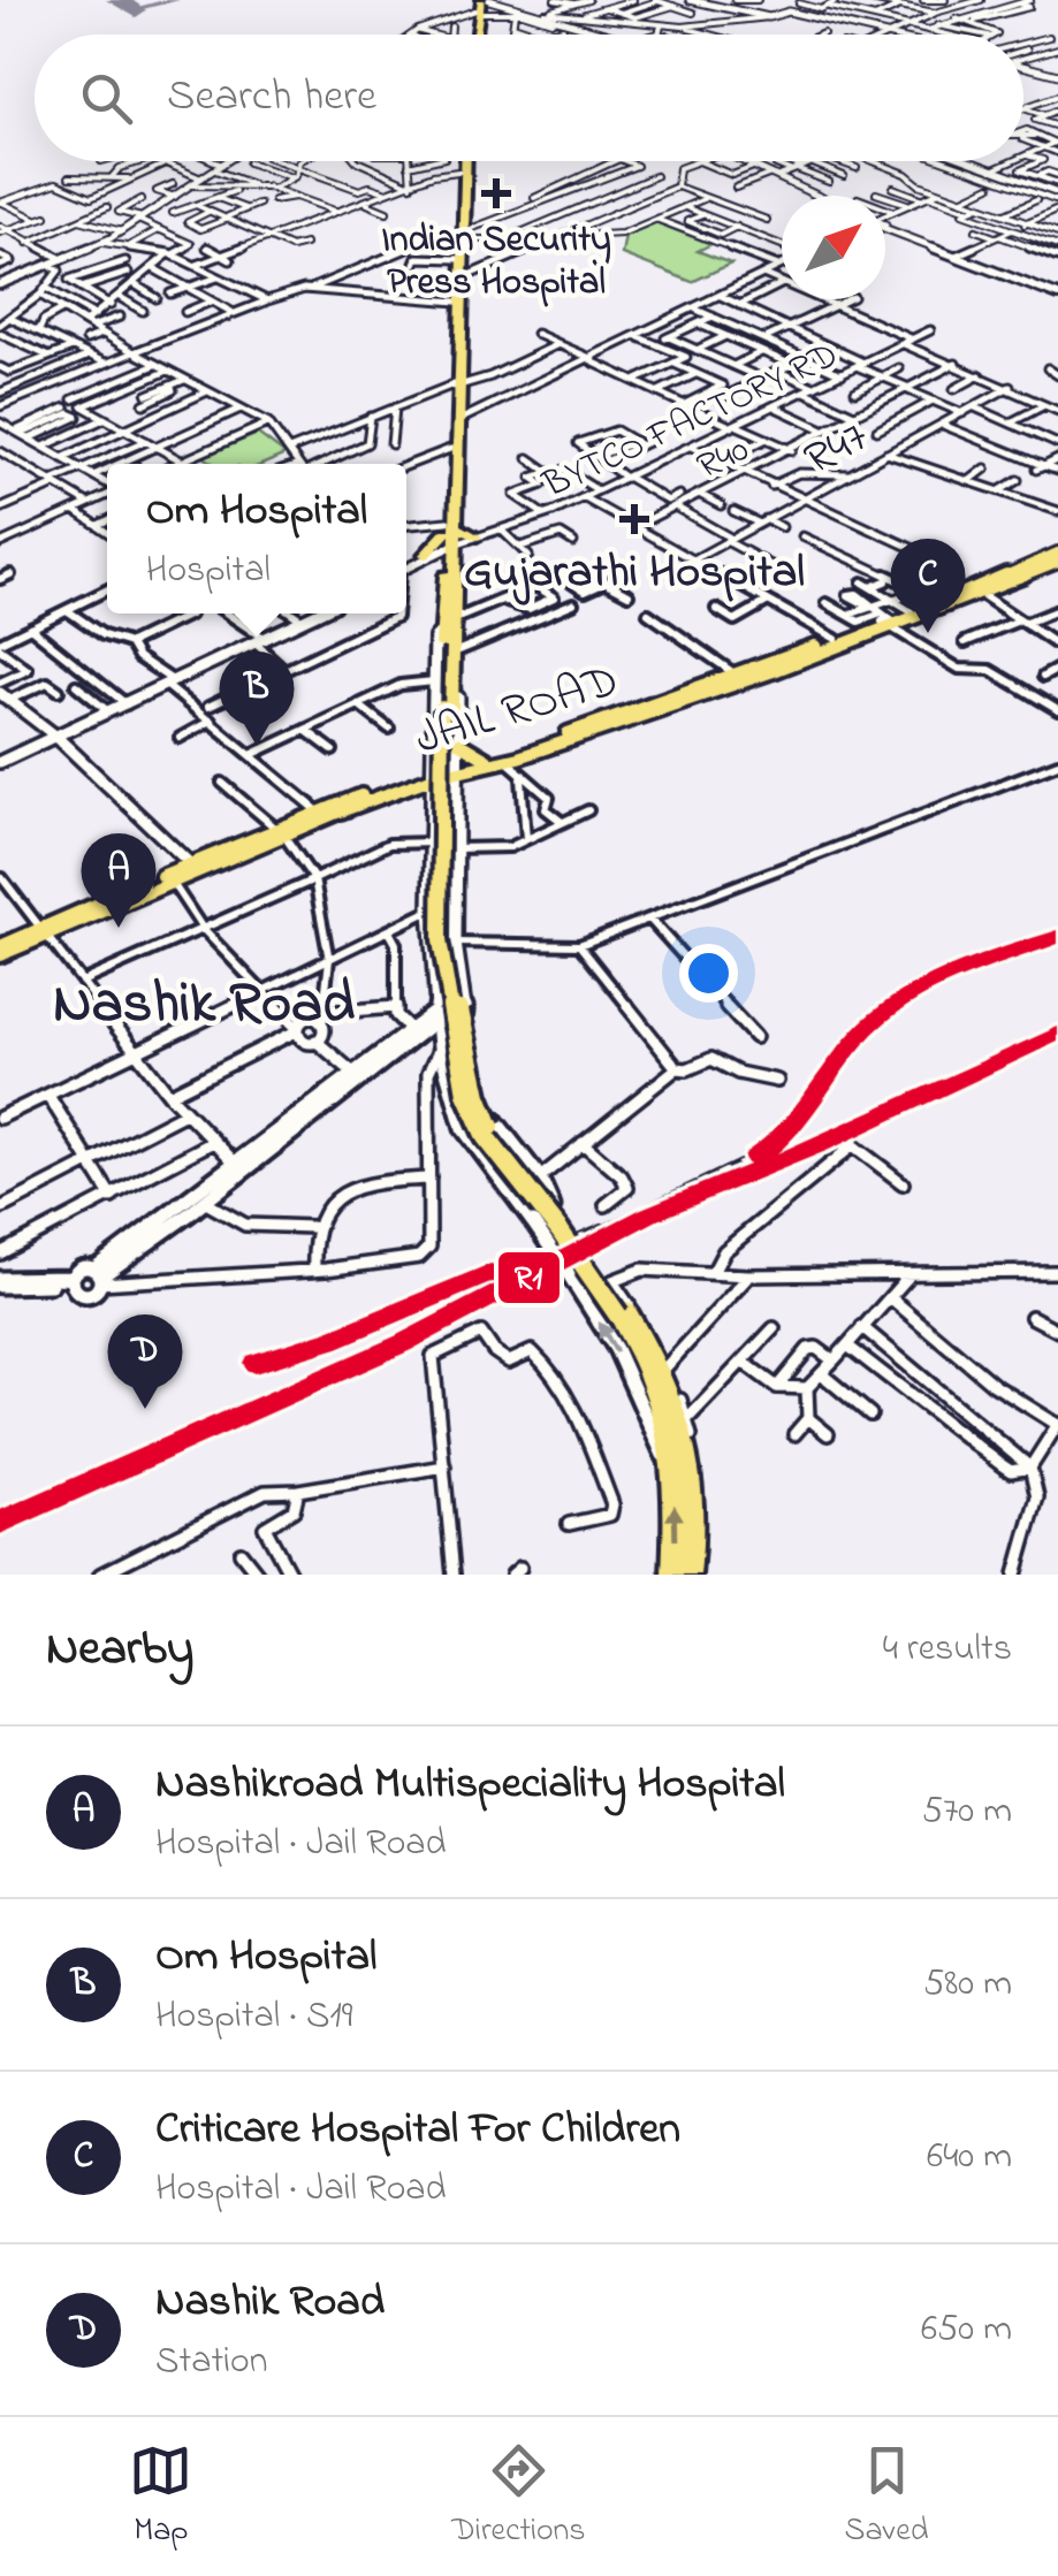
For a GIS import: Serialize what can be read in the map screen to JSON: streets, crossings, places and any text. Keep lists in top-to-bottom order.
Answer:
{
  "streets": {
    "main road": ["JAIL ROAD"],
    "street": ["BYTCO FACTORY RD", "R47", "R40"]
  },
  "districts": ["Nashik Road"],
  "places": {
    "health": ["Indian Security Press Hospital", "Gujarathi Hospital"]
  },
  "lines": ["transit line R1"],
  "north": "top right",
  "page": {
    "search": "Search here",
    "popup": ["Om Hospital", "Hospital"],
    "pins": [
      "C",
      "B",
      "A",
      "D"
    ],
    "heading": ["Nearby", "4 results"],
    "list": [
      {
        "mark": "A",
        "name": "Nashikroad Multispeciality Hospital",
        "note": "Hospital · Jail Road",
        "value": "570 m"
      },
      {
        "mark": "B",
        "name": "Om Hospital",
        "note": "Hospital · S19",
        "value": "580 m"
      },
      {
        "mark": "C",
        "name": "Criticare Hospital For Children",
        "note": "Hospital · Jail Road",
        "value": "640 m"
      },
      {
        "mark": "D",
        "name": "Nashik Road",
        "note": "Station",
        "value": "650 m"
      }
    ],
    "nav": ["Map", "Directions", "Saved"]
  }
}
